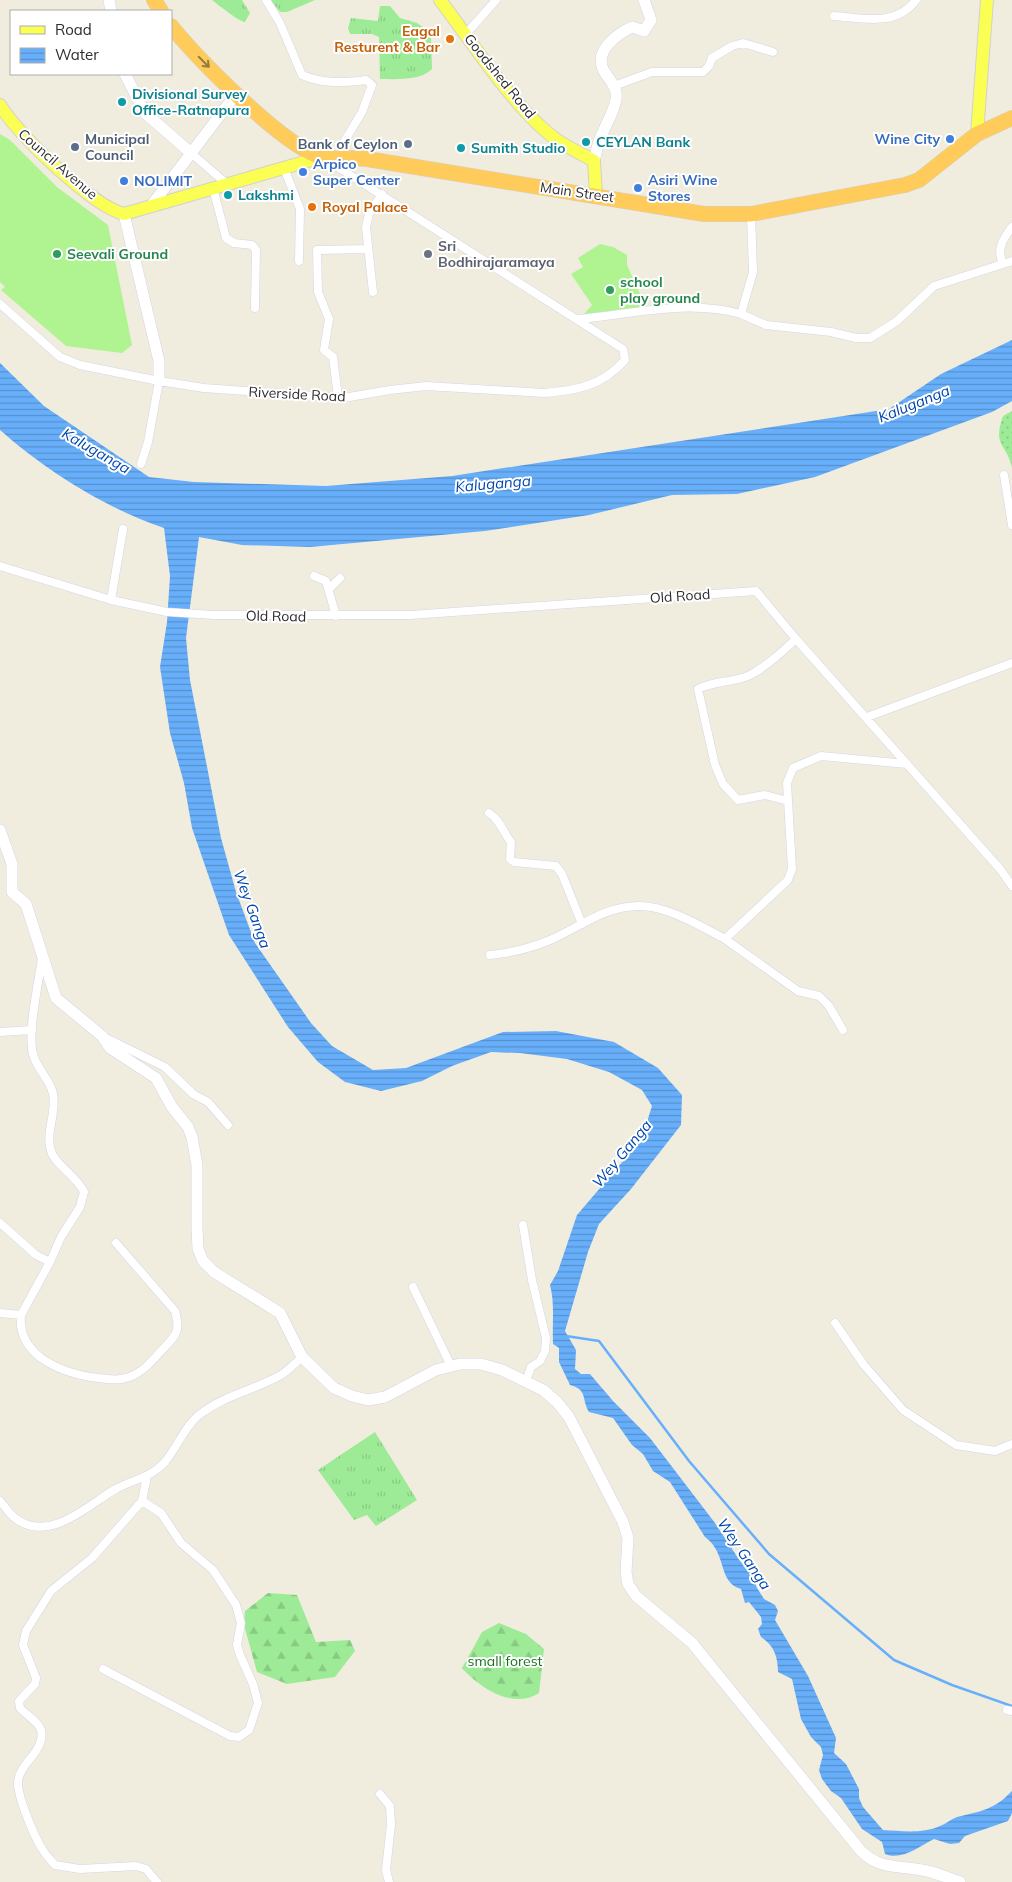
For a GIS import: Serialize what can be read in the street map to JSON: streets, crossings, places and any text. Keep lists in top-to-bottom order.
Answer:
{
  "streets": {
    "highway": ["Main Street"],
    "main road": ["Goodshed Road", "Council Avenue"],
    "street": ["Riverside Road", "Old Road"]
  },
  "water": ["Kaluganga", "Wey Ganga"],
  "parks": ["small forest"],
  "places": [
    "Eagal Resturent & Bar",
    "Divisional Survey Office-Ratnapura",
    "Wine City",
    "CEYLAN Bank",
    "Bank of Ceylon",
    "Municipal Council",
    "Sumith Studio",
    "Arpico Super Center",
    "NOLIMIT",
    "Asiri Wine Stores",
    "Lakshmi",
    "Royal Palace",
    "Seevali Ground",
    "Sri Bodhirajaramaya",
    "school play ground"
  ],
  "legend": ["Road", "Water"]
}
